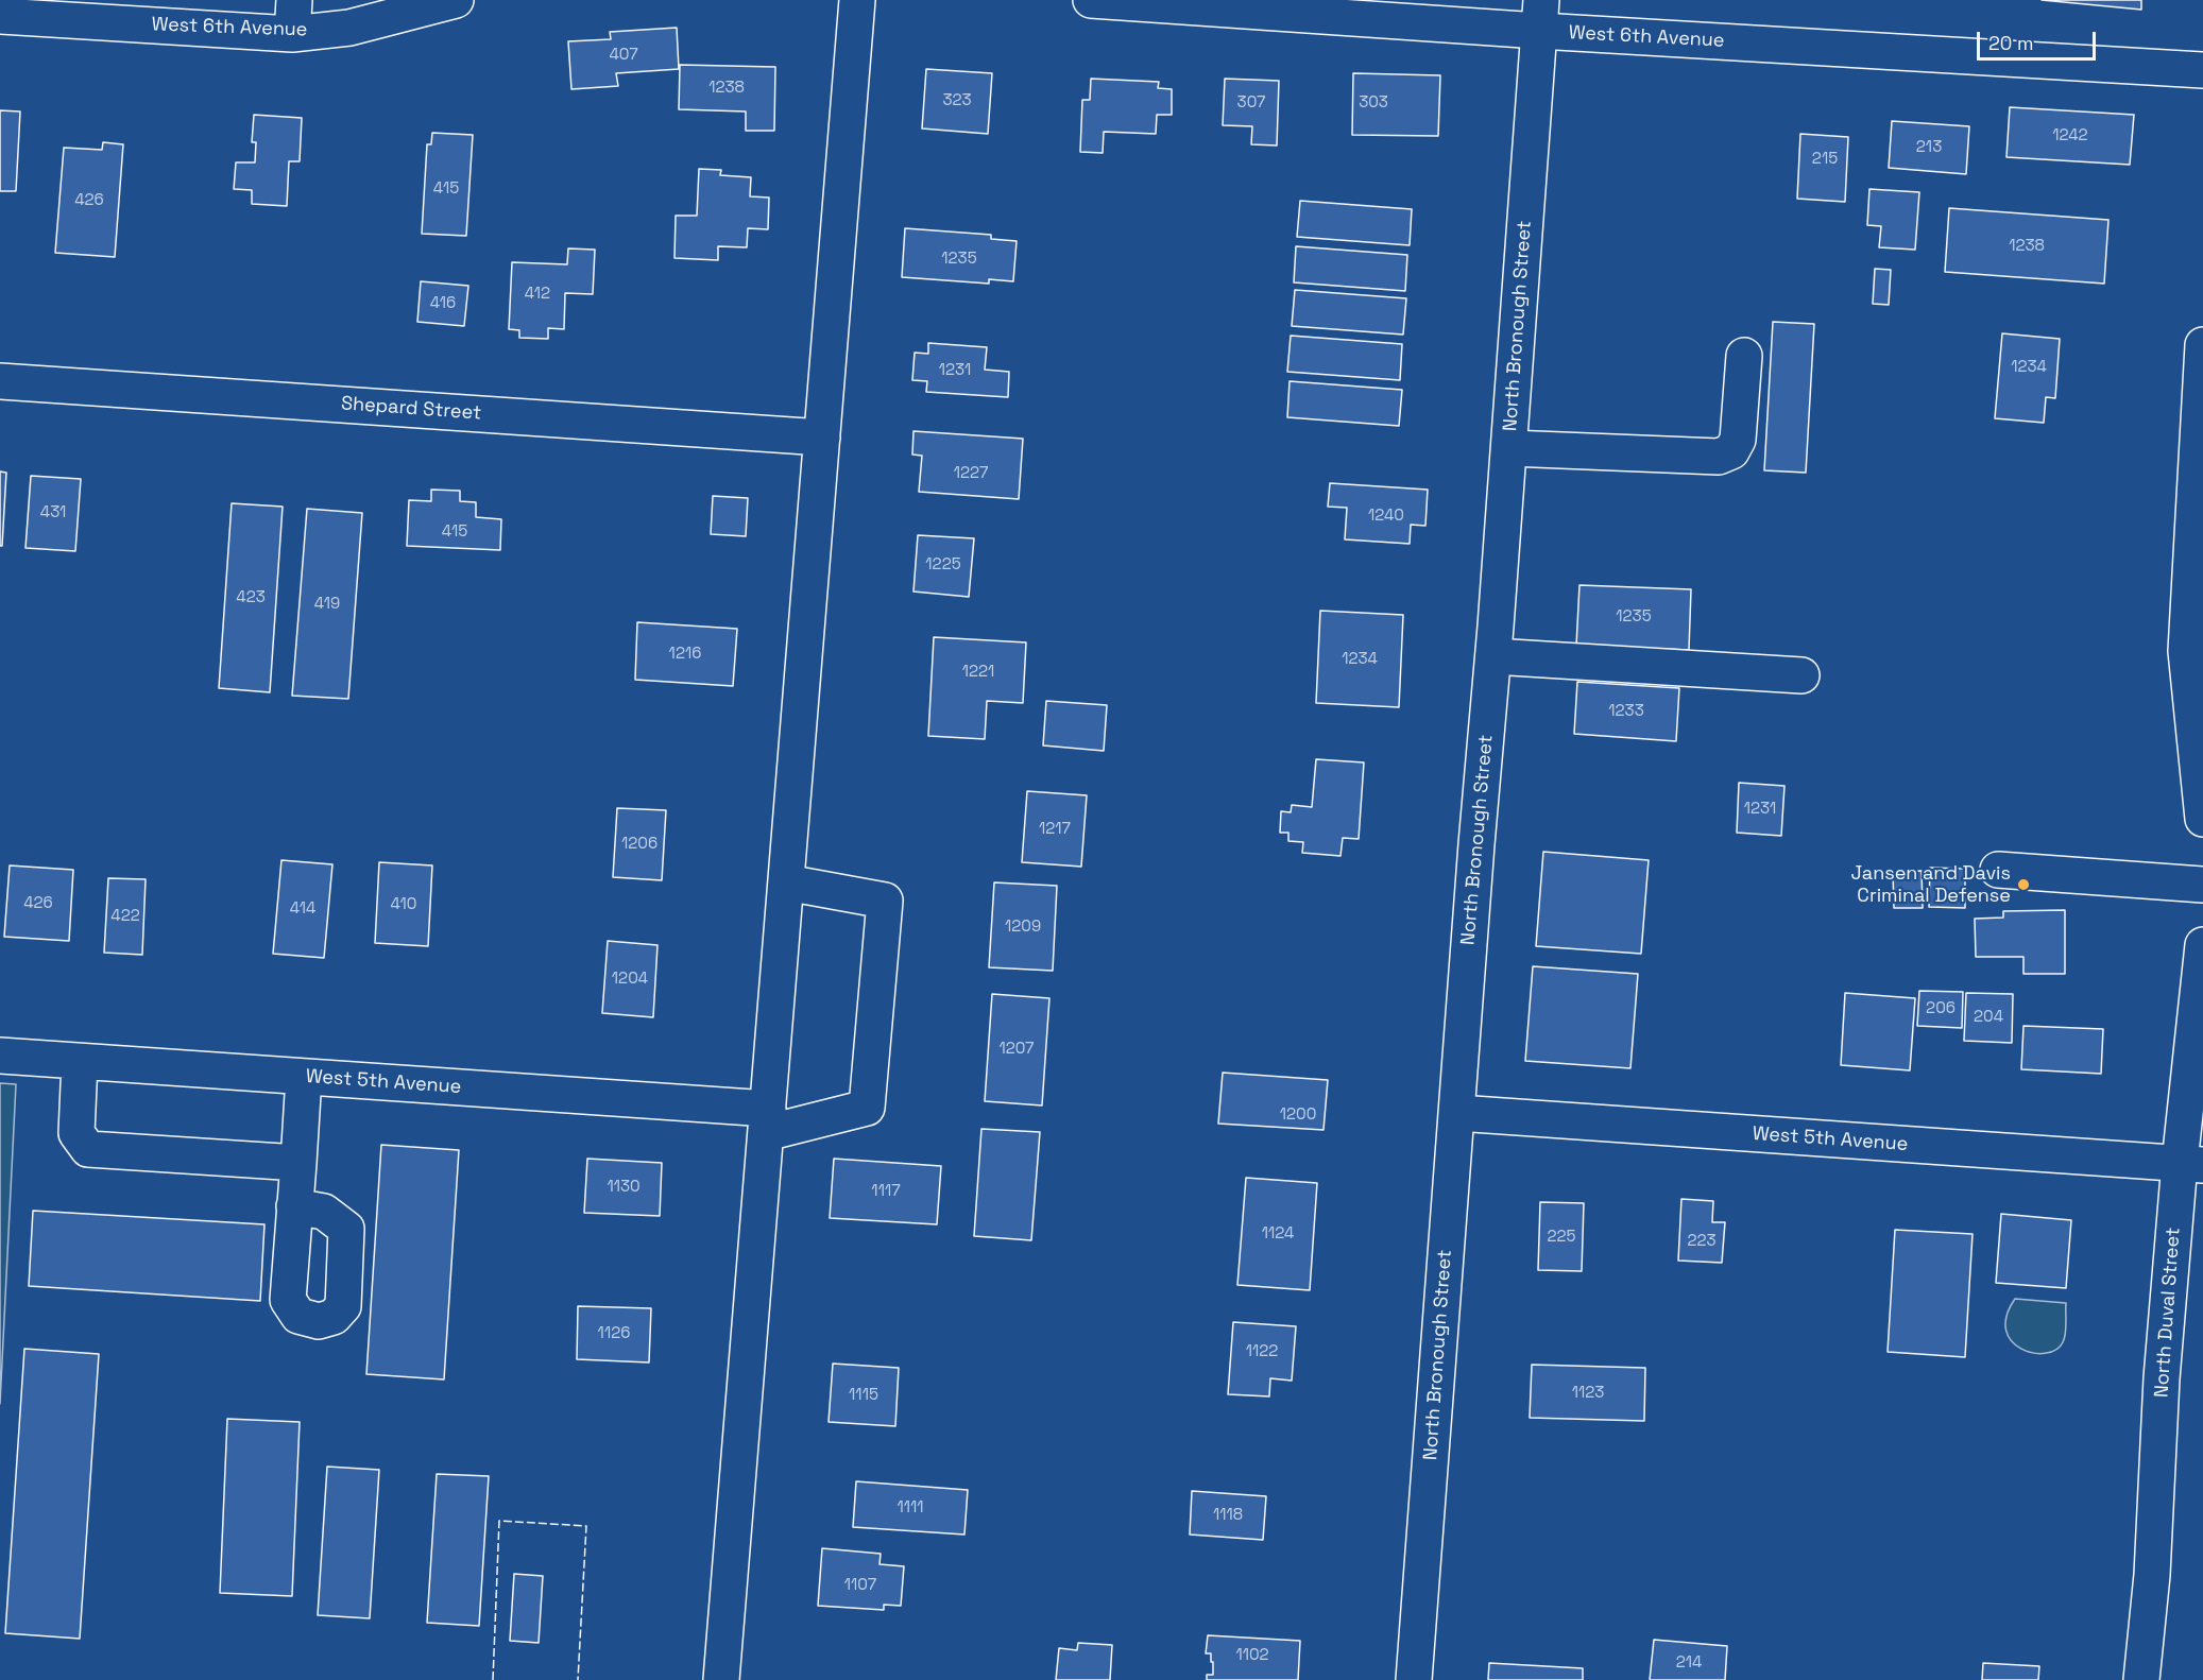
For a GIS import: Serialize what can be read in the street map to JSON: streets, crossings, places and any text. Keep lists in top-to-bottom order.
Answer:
{
  "streets": {
    "street": [
      "West 6th Avenue",
      "North Bronough Street",
      "Shepard Street",
      "West 5th Avenue",
      "North Duval Street"
    ]
  },
  "crossings": [
    ["West 6th Avenue", "North Bronough Street"],
    ["North Bronough Street", "West 5th Avenue"],
    ["West 5th Avenue", "North Duval Street"]
  ],
  "places": ["Jansen and Davis Criminal Defense"],
  "house_numbers": [
    "407",
    "1238",
    "323",
    "307",
    "303",
    "1242",
    "213",
    "215",
    "415",
    "426",
    "1238",
    "1235",
    "412",
    "416",
    "1234",
    "1231",
    "1227",
    "431",
    "1240",
    "415",
    "1225",
    "423",
    "419",
    "1235",
    "1216",
    "1234",
    "1221",
    "1233",
    "1231",
    "1217",
    "1206",
    "426",
    "410",
    "414",
    "422",
    "1209",
    "1204",
    "206",
    "204",
    "1207",
    "1200",
    "1130",
    "1117",
    "1124",
    "225",
    "223",
    "1126",
    "1122",
    "1123",
    "1115",
    "1111",
    "1118",
    "1107",
    "1102",
    "214"
  ],
  "scale_bar": "20 m"
}
